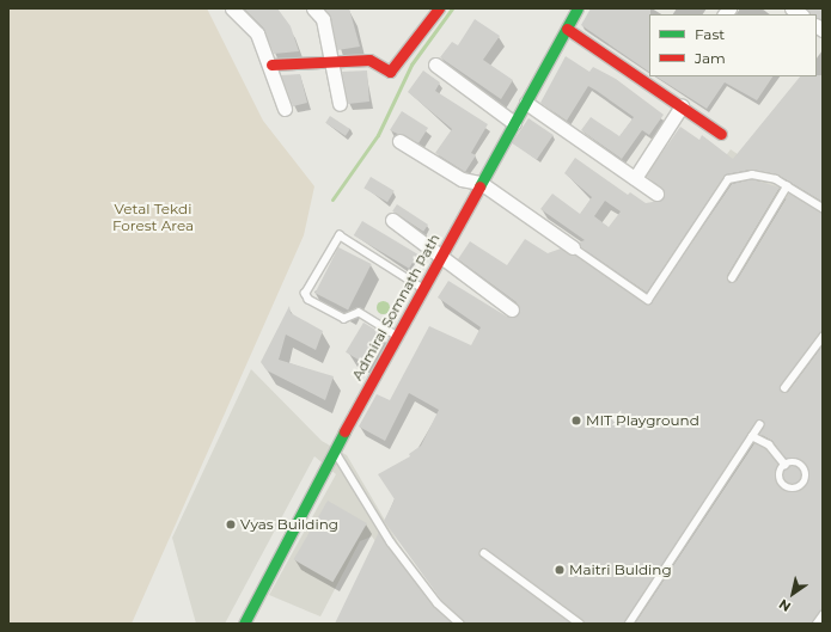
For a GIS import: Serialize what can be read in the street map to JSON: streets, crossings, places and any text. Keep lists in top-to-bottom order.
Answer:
{
  "streets": {
    "street": ["Admiral Somnath Path"]
  },
  "parks": ["Vetal Tekdi Forest Area"],
  "places": ["MIT Playground", "Vyas Building", "Maitri Bulding"],
  "legend": ["Fast", "Jam"],
  "north": "bottom left"
}
